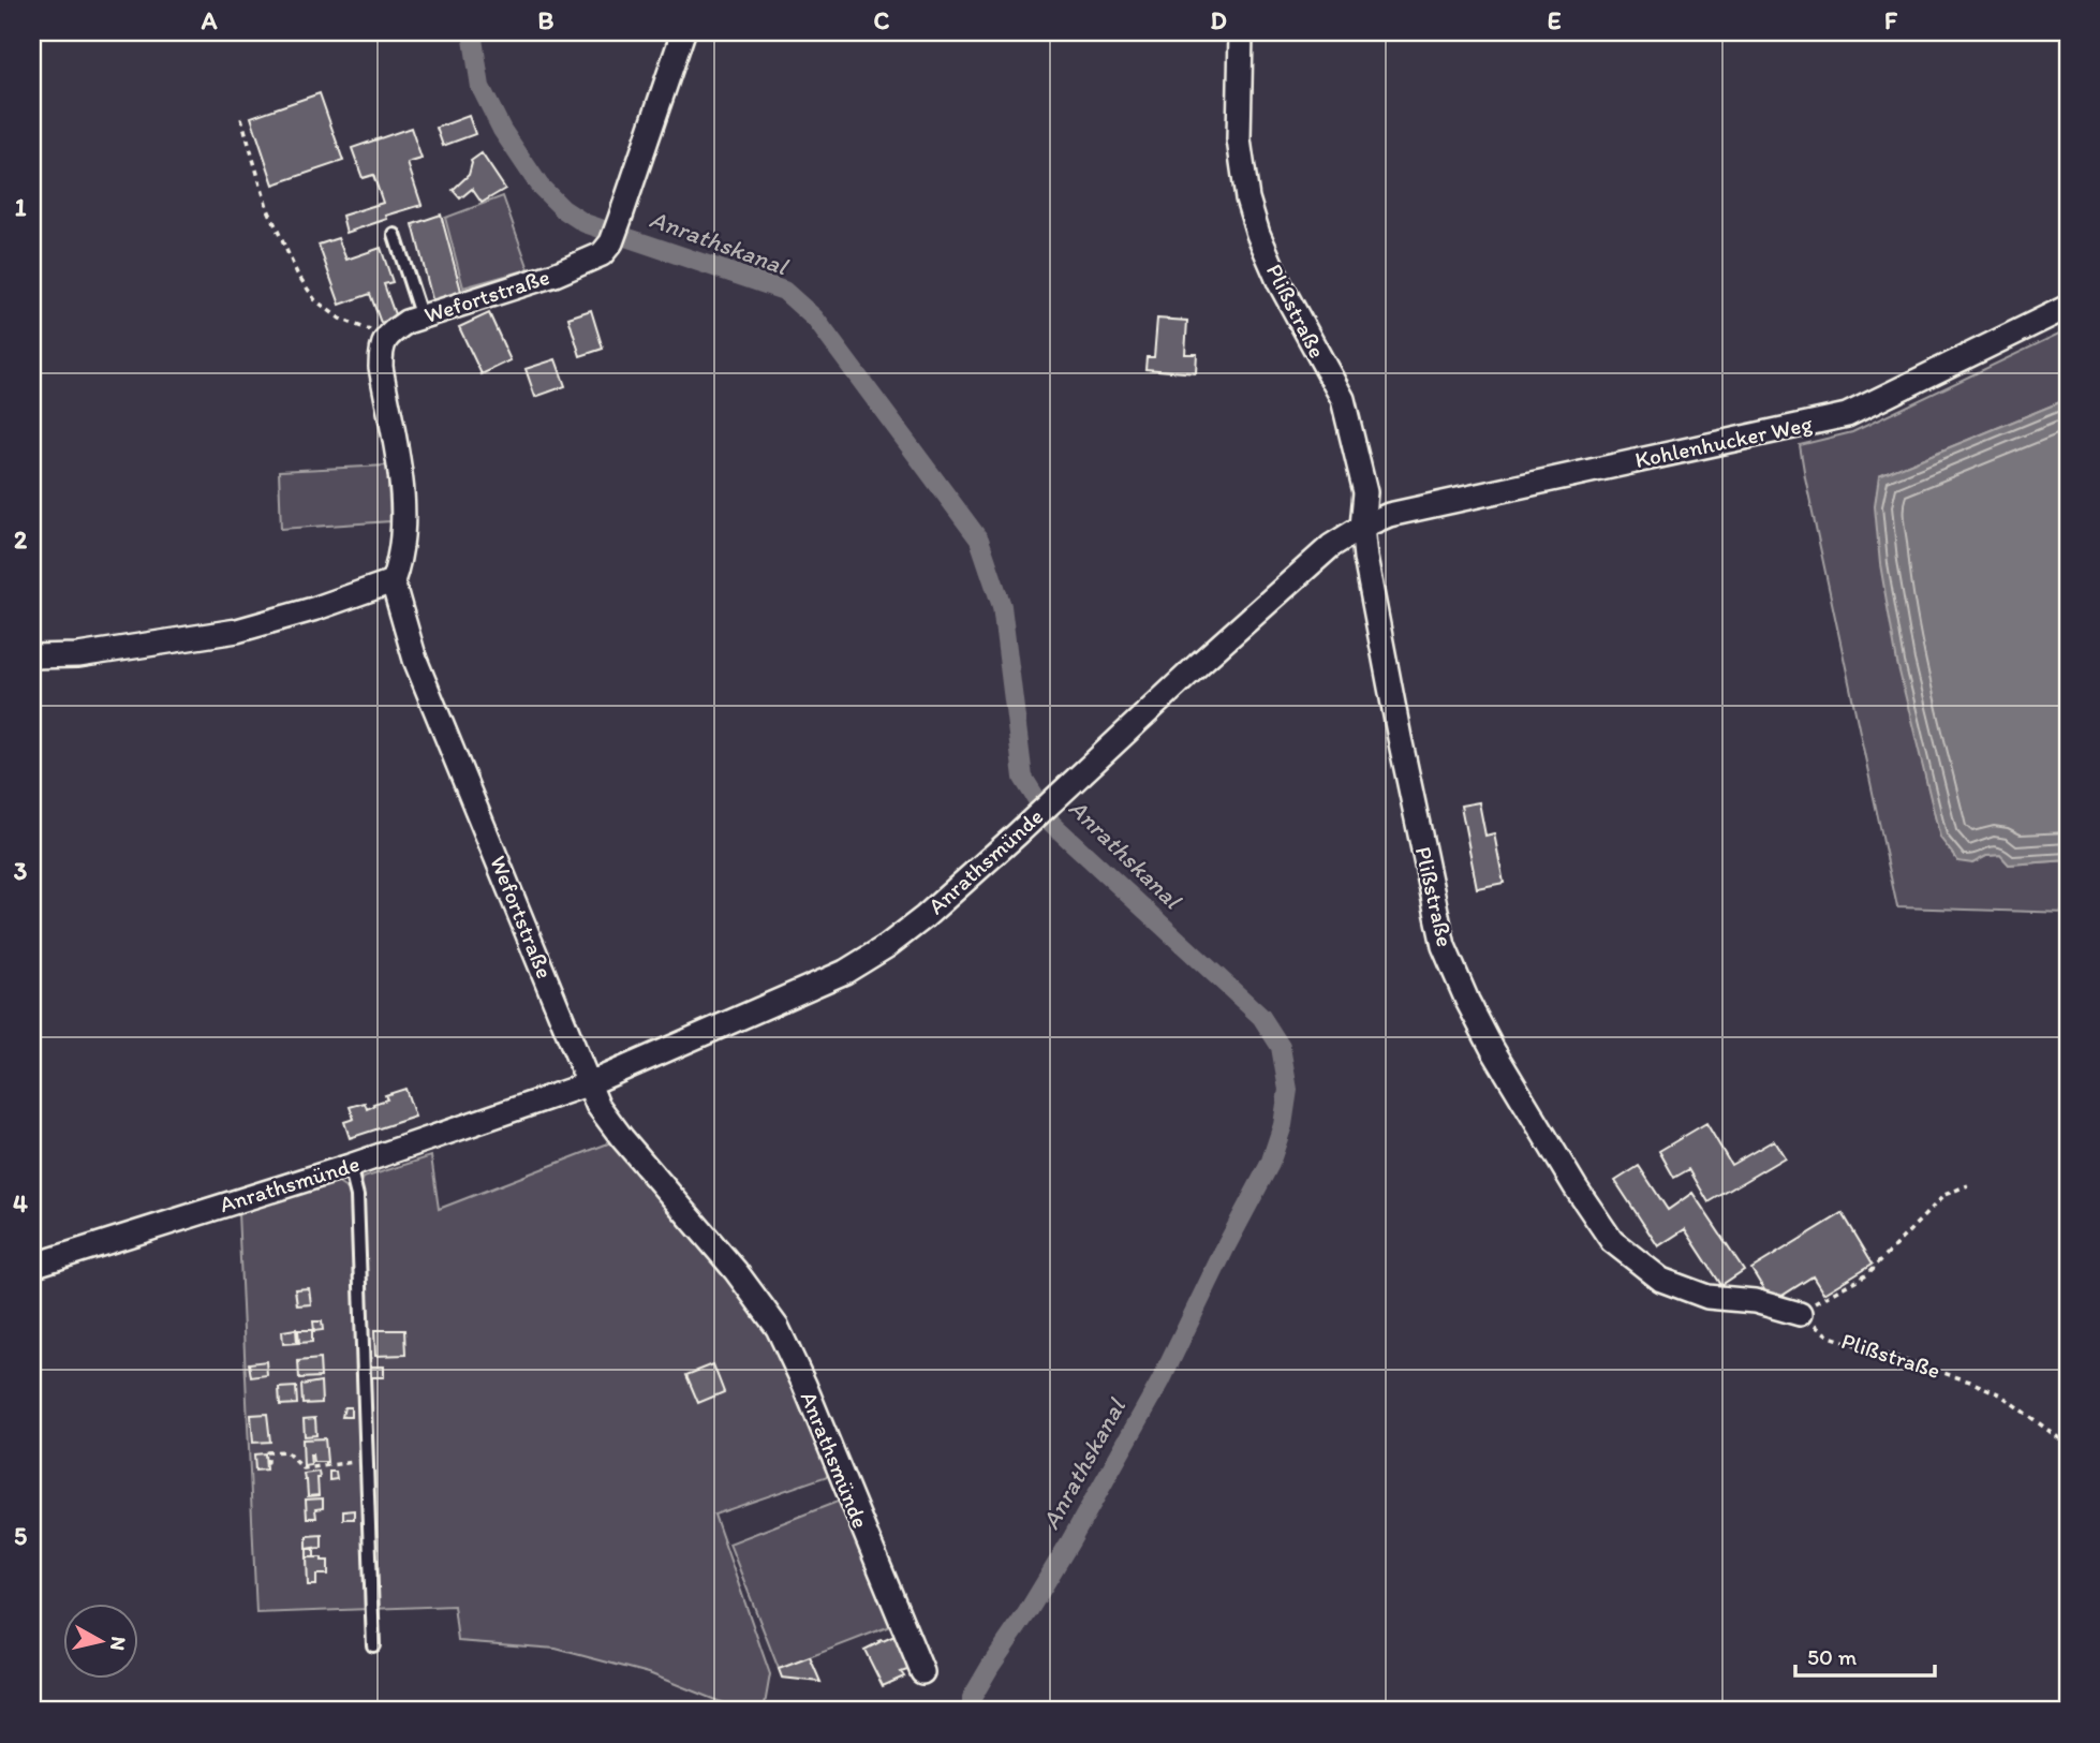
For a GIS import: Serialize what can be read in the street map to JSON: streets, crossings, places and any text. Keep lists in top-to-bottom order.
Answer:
{
  "streets": {
    "street": [
      "Wefortstraße",
      "Plißstraße",
      "Kohlenhucker Weg",
      "Anrathsmünde"
    ]
  },
  "crossings": [
    ["Wefortstraße", "Anrathsmünde"],
    ["Plißstraße", "Kohlenhucker Weg"],
    ["Plißstraße", "Anrathsmünde"],
    ["Kohlenhucker Weg", "Anrathsmünde"]
  ],
  "water": ["Anrathskanal"],
  "scale_bar": "50 m",
  "north": "right",
  "grid": {
    "columns": [
      "A",
      "B",
      "C",
      "D",
      "E",
      "F"
    ],
    "rows": [
      "1",
      "2",
      "3",
      "4",
      "5"
    ]
  }
}
